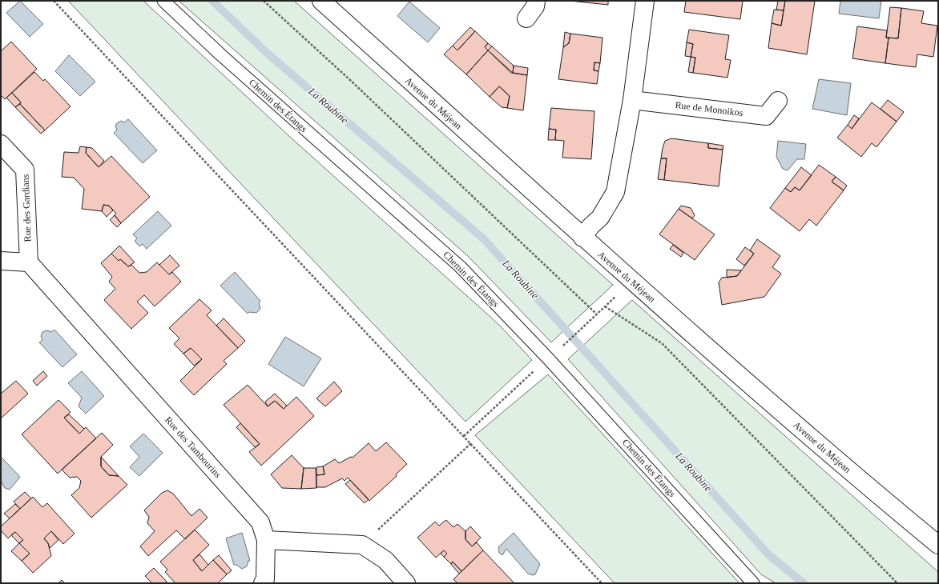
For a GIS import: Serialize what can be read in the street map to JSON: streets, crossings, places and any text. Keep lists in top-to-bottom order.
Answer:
{
  "streets": {
    "street": [
      "Avenue du Méjean",
      "Rue de Monoikos",
      "Rue des Gardians",
      "Rue des Tambourins"
    ],
    "lane": ["Chemin des Étangs"]
  },
  "crossings": [
    ["Rue des Gardians", "Rue des Tambourins"]
  ],
  "water": ["La Roubine"]
}
